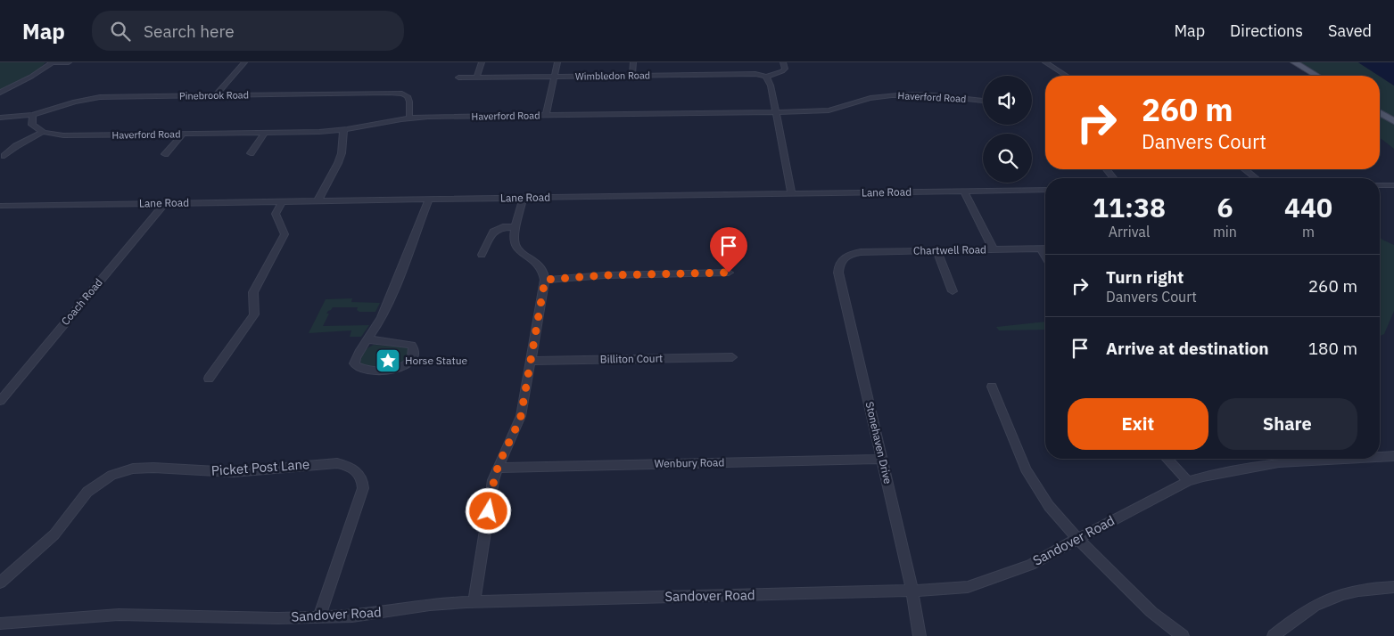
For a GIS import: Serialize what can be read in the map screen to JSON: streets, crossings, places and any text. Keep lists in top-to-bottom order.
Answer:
{
  "streets": {
    "street": [
      "Wimbledon Road",
      "Pinebrook Road",
      "Haverford Road",
      "Lane Road",
      "Chartwell Road",
      "Coach Road",
      "Billiton Court",
      "Stonehaven Drive",
      "Wenbury Road",
      "Picket Post Lane",
      "Sandover Road"
    ]
  },
  "crossings": [
    ["Pinebrook Road", "Haverford Road"],
    ["Lane Road", "Coach Road"],
    ["Chartwell Road", "Stonehaven Drive"],
    ["Stonehaven Drive", "Wenbury Road"],
    ["Stonehaven Drive", "Sandover Road"],
    ["Picket Post Lane", "Sandover Road"]
  ],
  "places": {
    "place": ["Horse Statue"]
  },
  "page": {
    "header": "Map",
    "search": "Search here",
    "nav": ["Map", "Directions", "Saved"],
    "turn": ["260 m", "Danvers Court"],
    "eta": [
      "11:38",
      "Arrival",
      "6",
      "min",
      "440",
      "m"
    ],
    "list": [
      {
        "name": "Turn right",
        "note": "Danvers Court",
        "value": "260 m"
      },
      {
        "name": "Arrive at destination",
        "value": "180 m"
      }
    ],
    "buttons": ["Exit", "Share"]
  }
}
